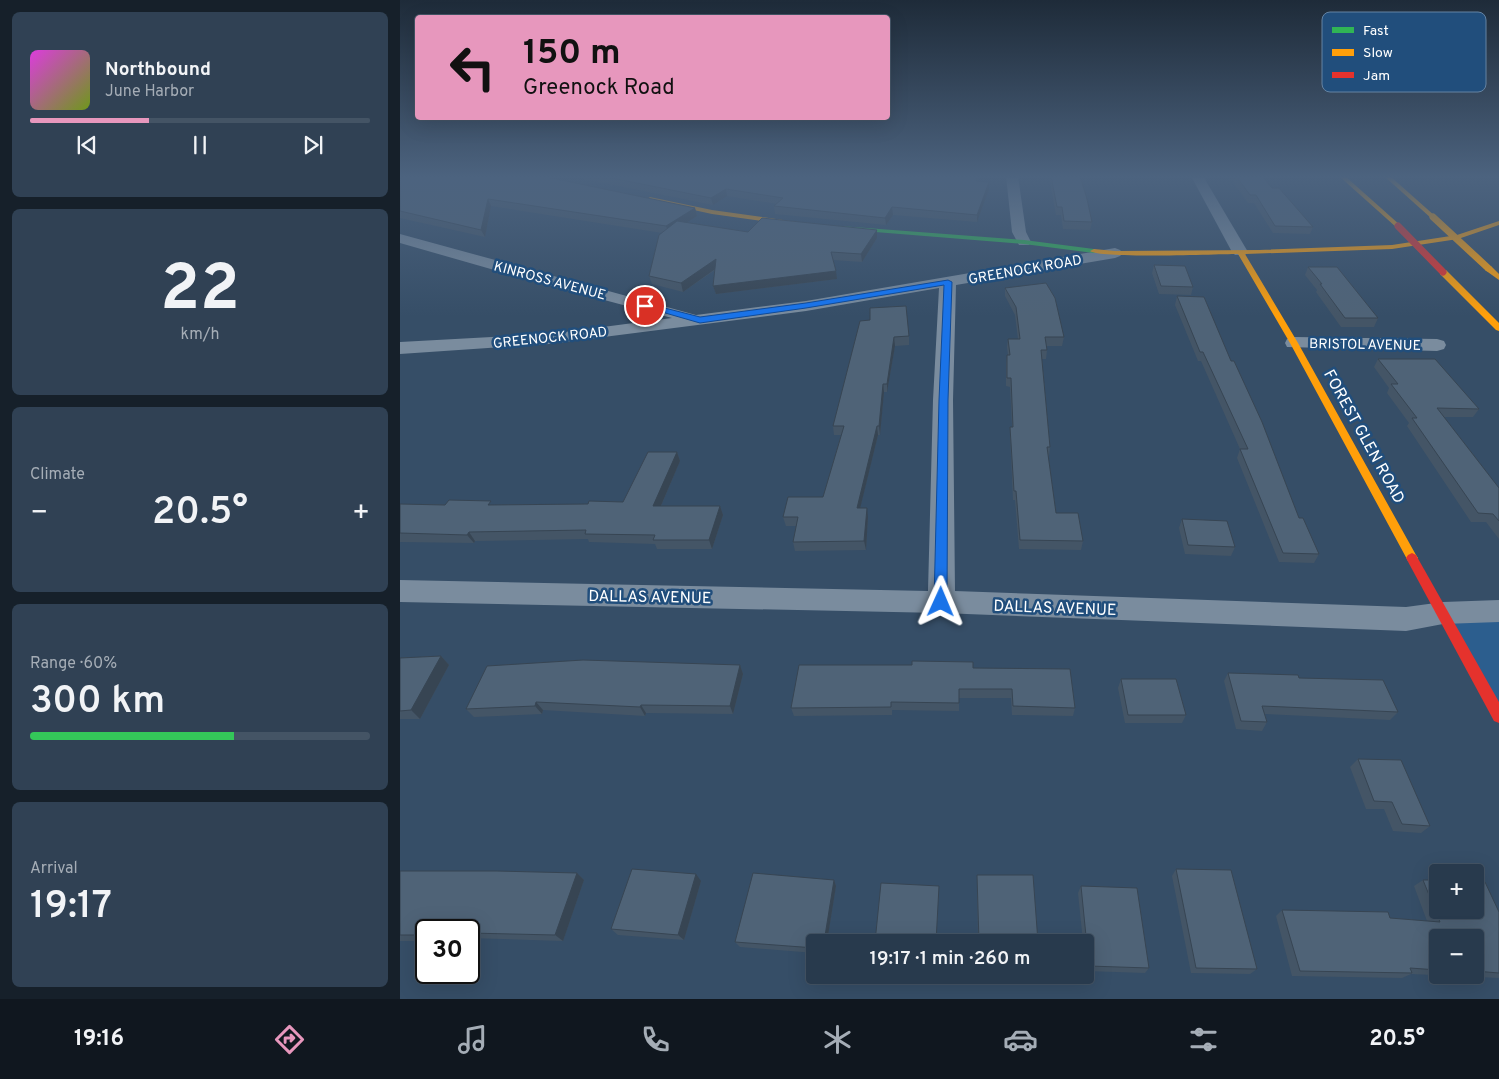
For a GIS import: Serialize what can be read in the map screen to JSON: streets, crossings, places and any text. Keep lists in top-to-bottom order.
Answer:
{
  "streets": {
    "main road": ["FOREST GLEN ROAD"],
    "street": [
      "GREENOCK ROAD",
      "KINROSS AVENUE",
      "BRISTOL AVENUE",
      "DALLAS AVENUE"
    ]
  },
  "crossings": [
    ["GREENOCK ROAD", "KINROSS AVENUE"],
    ["BRISTOL AVENUE", "FOREST GLEN ROAD"],
    ["FOREST GLEN ROAD", "DALLAS AVENUE"]
  ],
  "legend": ["Fast", "Slow", "Jam"],
  "page": {
    "turn": ["150 m", "Greenock Road"],
    "song": ["Northbound", "June Harbor"],
    "tile": [
      ["22", "km/h"],
      "Climate",
      ["Range · 60%", "300 km"],
      ["Arrival", "19:17"]
    ],
    "heat": ["−", "20.5°", "+"],
    "map_buttons": ["+", "−"],
    "limit": "30",
    "trip": "19:17 · 1 min · 260 m",
    "tabs": ["19:16", "20.5°"]
  }
}
